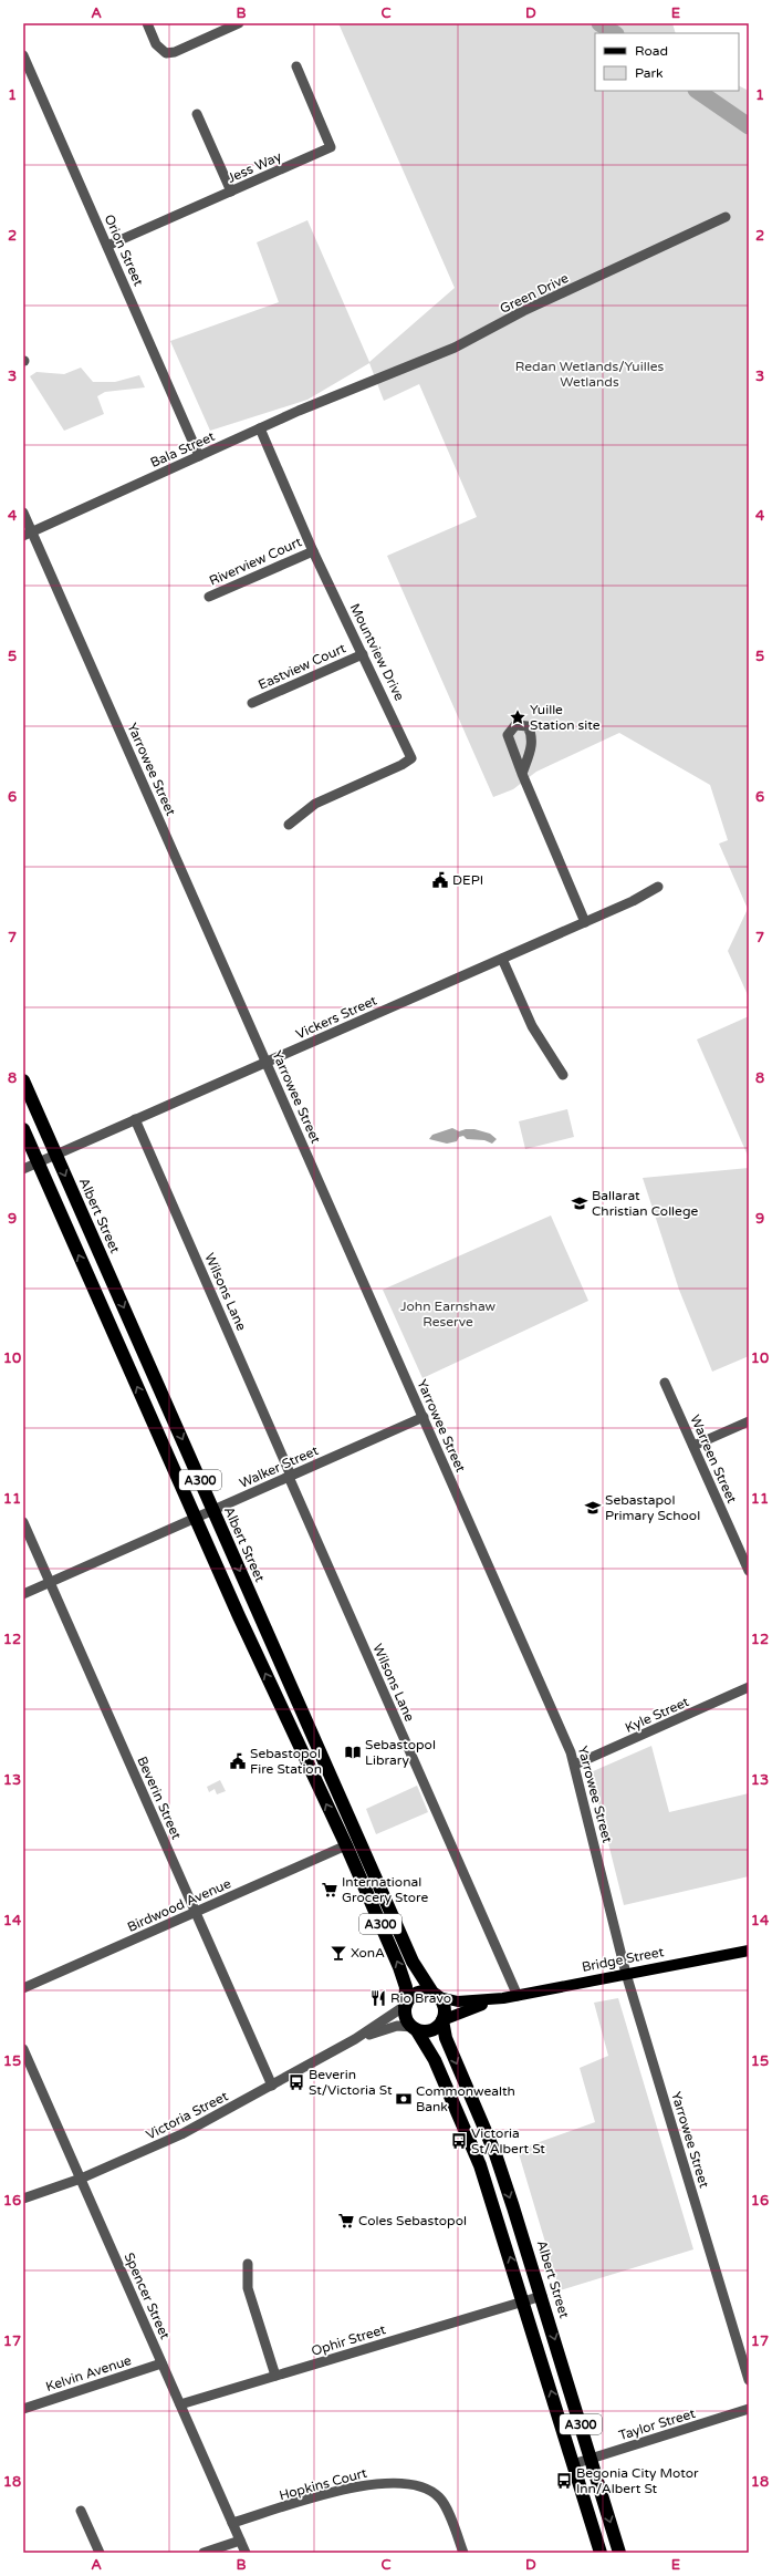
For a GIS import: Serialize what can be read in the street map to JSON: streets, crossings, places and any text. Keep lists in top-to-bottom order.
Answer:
{
  "streets": {
    "highway": ["Albert Street", "A300"],
    "main road": ["Bridge Street"],
    "street": [
      "Jess Way",
      "Orion Street",
      "Green Drive",
      "Bala Street",
      "Riverview Court",
      "Mountview Drive",
      "Eastview Court",
      "Yarrowee Street",
      "Vickers Street",
      "Wilsons Lane",
      "Warreen Street",
      "Walker Street",
      "Kyle Street",
      "Beverin Street",
      "Birdwood Avenue",
      "Victoria Street",
      "Spencer Street",
      "Ophir Street",
      "Kelvin Avenue",
      "Taylor Street",
      "Hopkins Court"
    ]
  },
  "crossings": [
    ["Jess Way", "Orion Street"],
    ["Orion Street", "Bala Street"],
    ["Green Drive", "Bala Street"],
    ["Bala Street", "Mountview Drive"],
    ["Bala Street", "Yarrowee Street"],
    ["Riverview Court", "Mountview Drive"],
    ["Mountview Drive", "Eastview Court"],
    ["Yarrowee Street", "Vickers Street"],
    ["Yarrowee Street", "Walker Street"],
    ["Yarrowee Street", "Kyle Street"],
    ["Yarrowee Street", "Bridge Street"],
    ["Vickers Street", "Albert Street"],
    ["Vickers Street", "Wilsons Lane"],
    ["Vickers Street", "A300"],
    ["Albert Street", "Walker Street"],
    ["Albert Street", "A300"],
    ["Albert Street", "Victoria Street"],
    ["Albert Street", "Ophir Street"],
    ["Albert Street", "Taylor Street"],
    ["Wilsons Lane", "Walker Street"],
    ["Wilsons Lane", "Bridge Street"],
    ["Walker Street", "A300"],
    ["Walker Street", "Beverin Street"],
    ["A300", "Birdwood Avenue"],
    ["A300", "Victoria Street"],
    ["A300", "Ophir Street"],
    ["A300", "Taylor Street"],
    ["Beverin Street", "Birdwood Avenue"],
    ["Beverin Street", "Victoria Street"],
    ["Victoria Street", "Spencer Street"],
    ["Spencer Street", "Ophir Street"],
    ["Spencer Street", "Kelvin Avenue"],
    ["Spencer Street", "Hopkins Court"]
  ],
  "parks": ["Redan Wetlands/Yuilles Wetlands", "John Earnshaw Reserve"],
  "places": {
    "place": ["Yuille Station site"],
    "public building": ["DEPI", "Sebastopol Fire Station"],
    "school or university": ["Ballarat Christian College", "Sebastapol Primary School"],
    "library": ["Sebastopol Library"],
    "supermarket": ["International Grocery Store", "Coles Sebastopol"],
    "bar": ["XonA"],
    "restaurant": ["Rio Bravo"],
    "bus stop": ["Beverin St/Victoria St", "Victoria St/Albert St", "Begonia City Motor Inn/Albert St"],
    "bank": ["Commonwealth Bank"]
  },
  "legend": ["Road", "Park"],
  "grid": {
    "columns": [
      "A",
      "B",
      "C",
      "D",
      "E"
    ],
    "rows": [
      "1",
      "2",
      "3",
      "4",
      "5",
      "6",
      "7",
      "8",
      "9",
      "10",
      "11",
      "12",
      "13",
      "14",
      "15",
      "16",
      "17",
      "18"
    ]
  }
}
